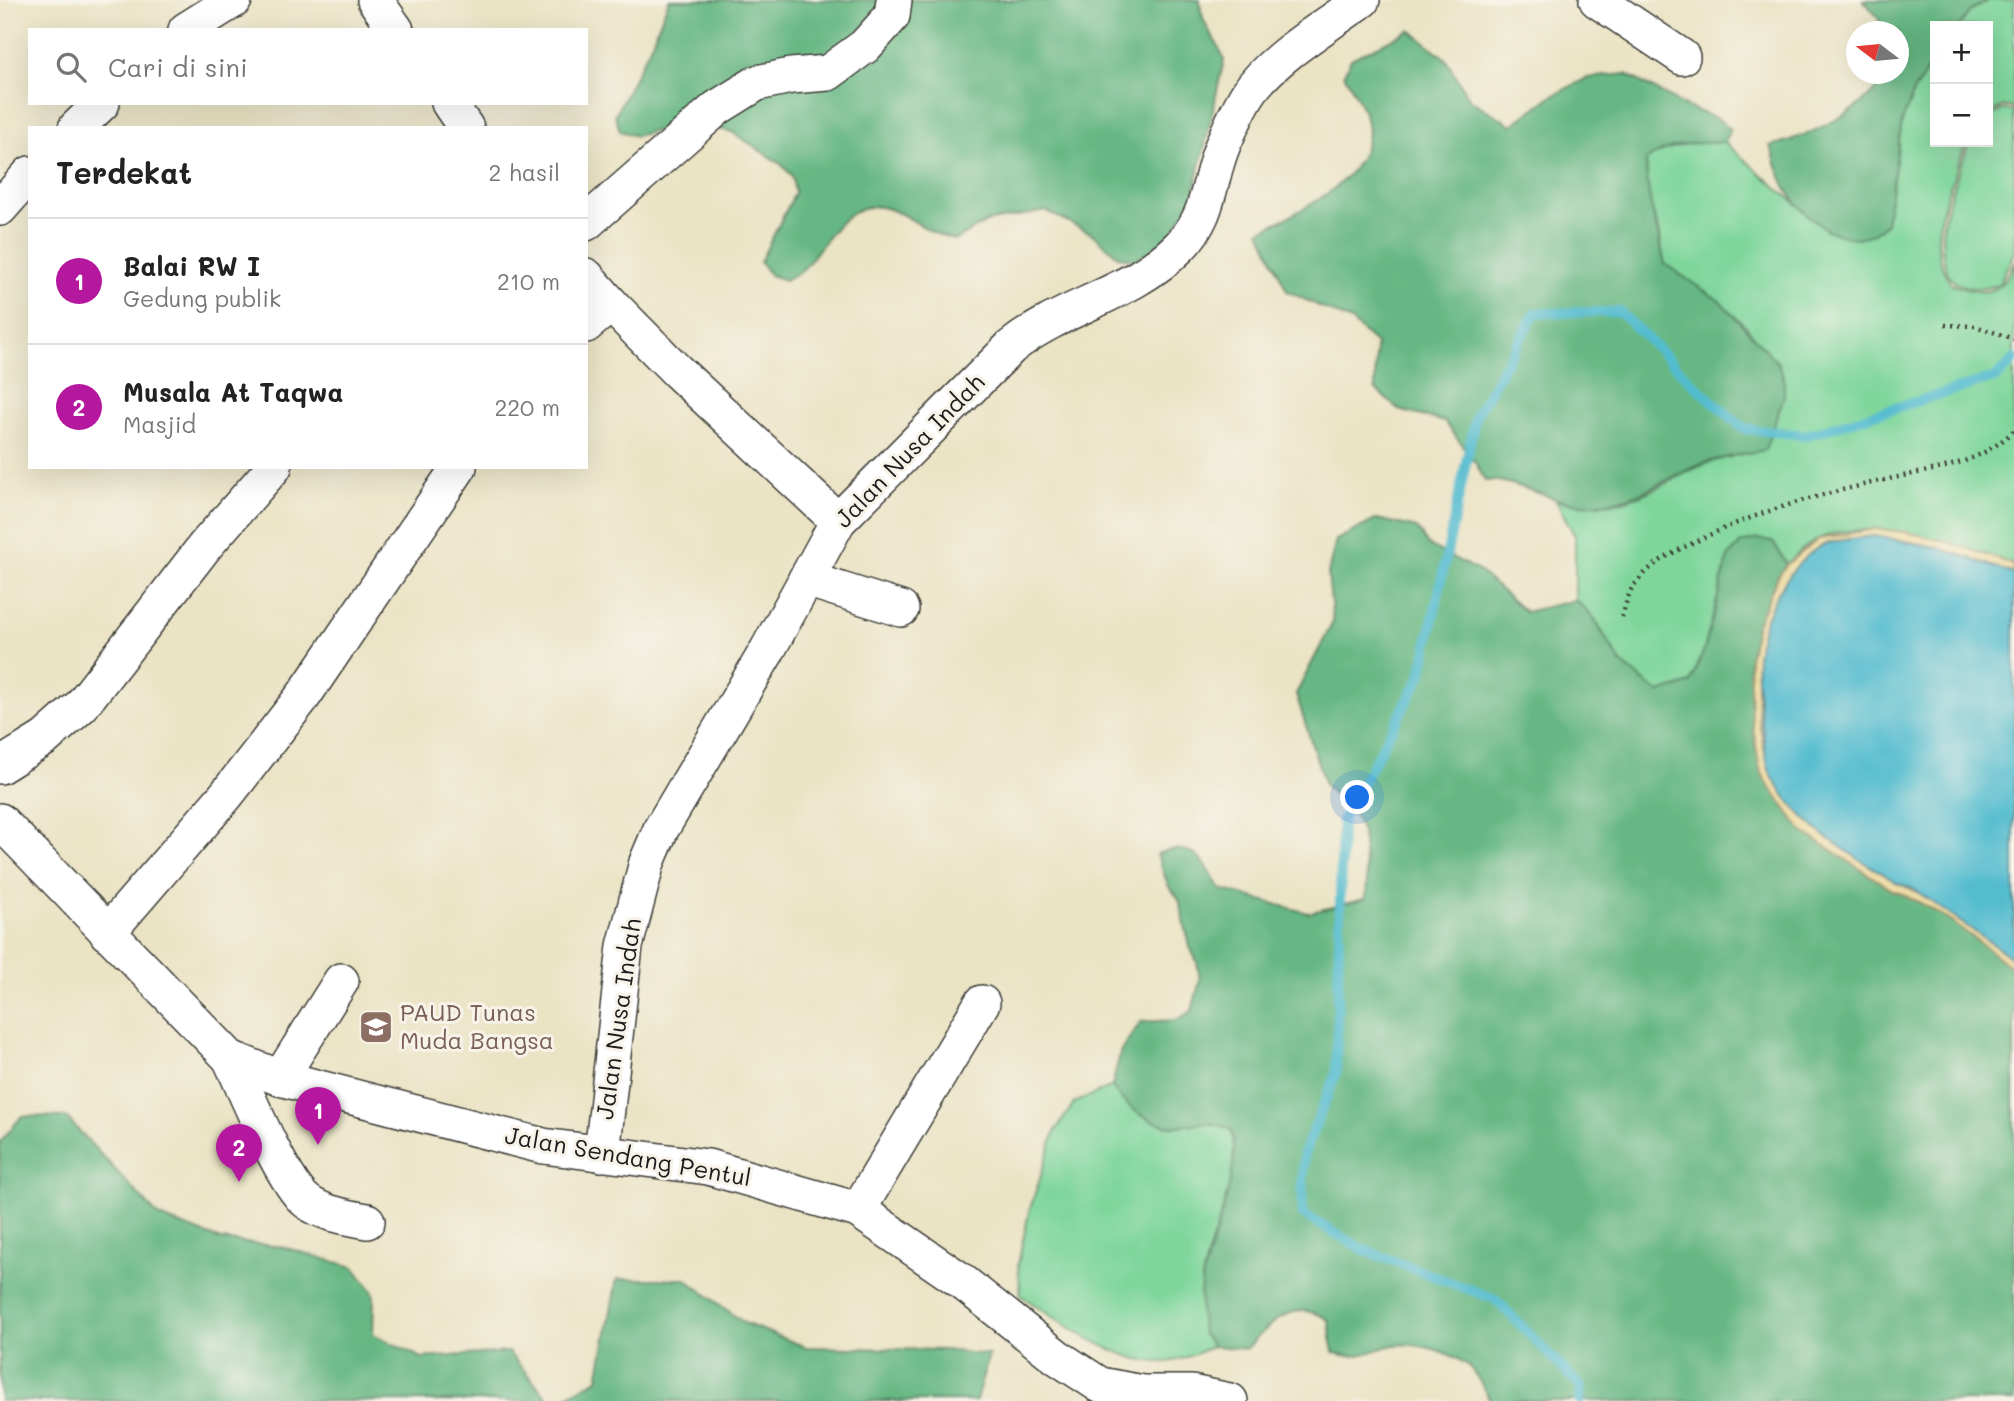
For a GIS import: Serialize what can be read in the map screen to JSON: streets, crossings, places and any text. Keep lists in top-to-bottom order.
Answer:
{
  "streets": {
    "street": ["Jalan Nusa Indah", "Jalan Sendang Pentul"]
  },
  "crossings": [
    ["Jalan Nusa Indah", "Jalan Sendang Pentul"]
  ],
  "places": {
    "school or university": ["PAUD Tunas Muda Bangsa"]
  },
  "north": "left",
  "page": {
    "map_buttons": ["+", "−"],
    "search": "Cari di sini",
    "heading": ["Terdekat", "2 hasil"],
    "list": [
      {
        "mark": "1",
        "name": "Balai RW I",
        "note": "Gedung publik",
        "value": "210 m"
      },
      {
        "mark": "2",
        "name": "Musala At Taqwa",
        "note": "Masjid",
        "value": "220 m"
      }
    ],
    "pins": ["1", "2"]
  }
}
